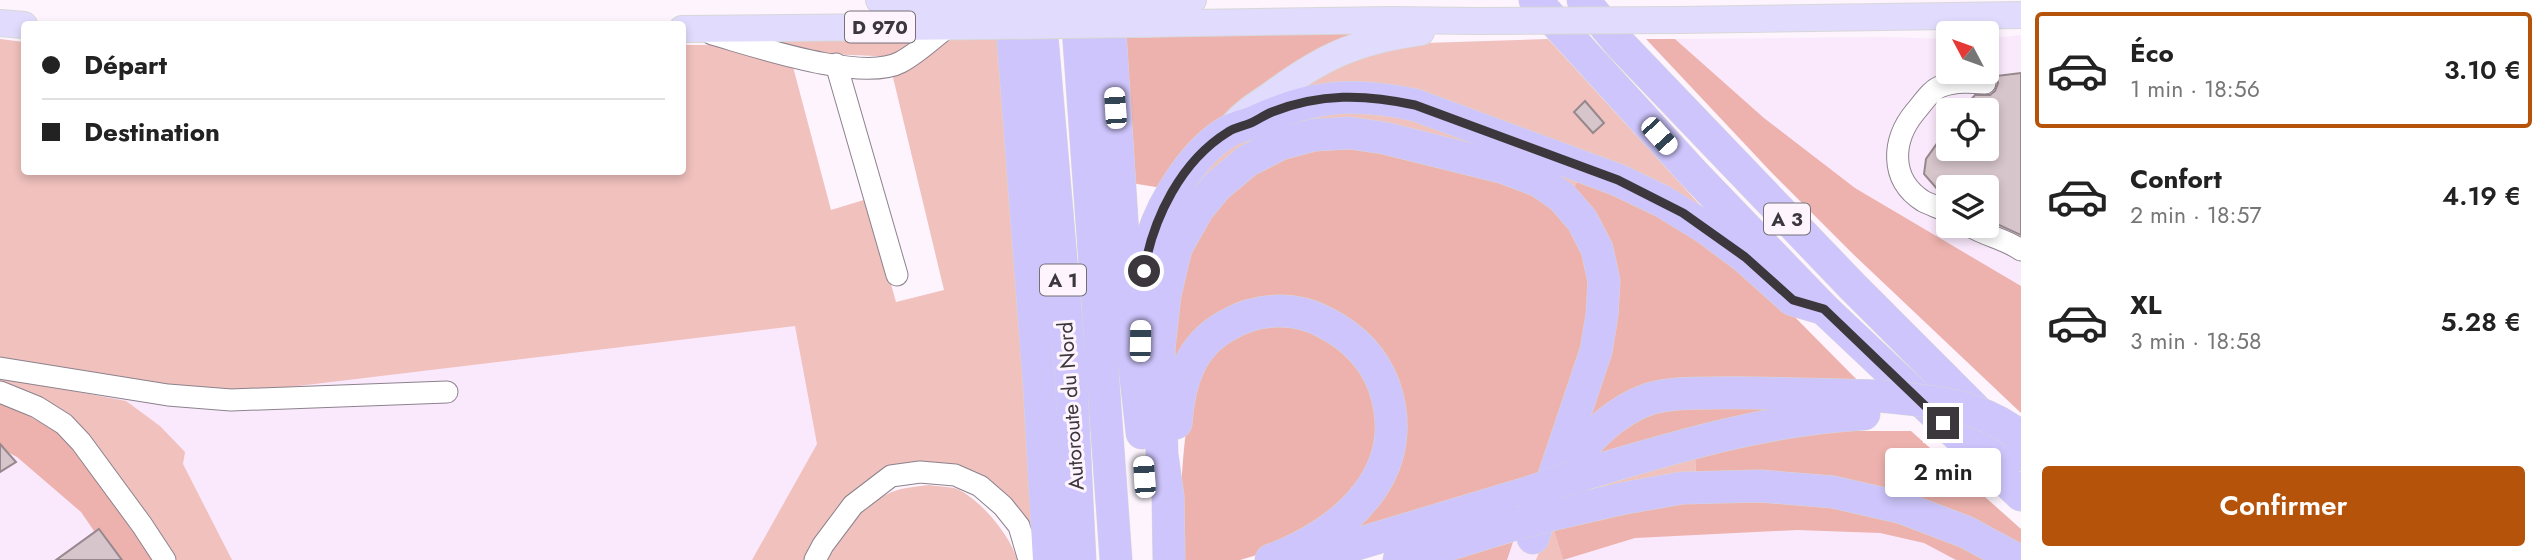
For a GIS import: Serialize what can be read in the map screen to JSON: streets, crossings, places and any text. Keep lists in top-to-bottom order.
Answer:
{
  "streets": {
    "highway": ["A 3", "A 1", "Autoroute du Nord"],
    "main road": ["D 970"]
  },
  "north": "top left",
  "page": {
    "list": [
      {
        "name": "Éco",
        "note": "1 min · 18:56",
        "value": "3.10 €"
      },
      {
        "name": "Confort",
        "note": "2 min · 18:57",
        "value": "4.19 €"
      },
      {
        "name": "XL",
        "note": "3 min · 18:58",
        "value": "5.28 €"
      }
    ],
    "banner": ["Départ", "Destination"],
    "bubble": "2 min",
    "buttons": "Confirmer"
  }
}
